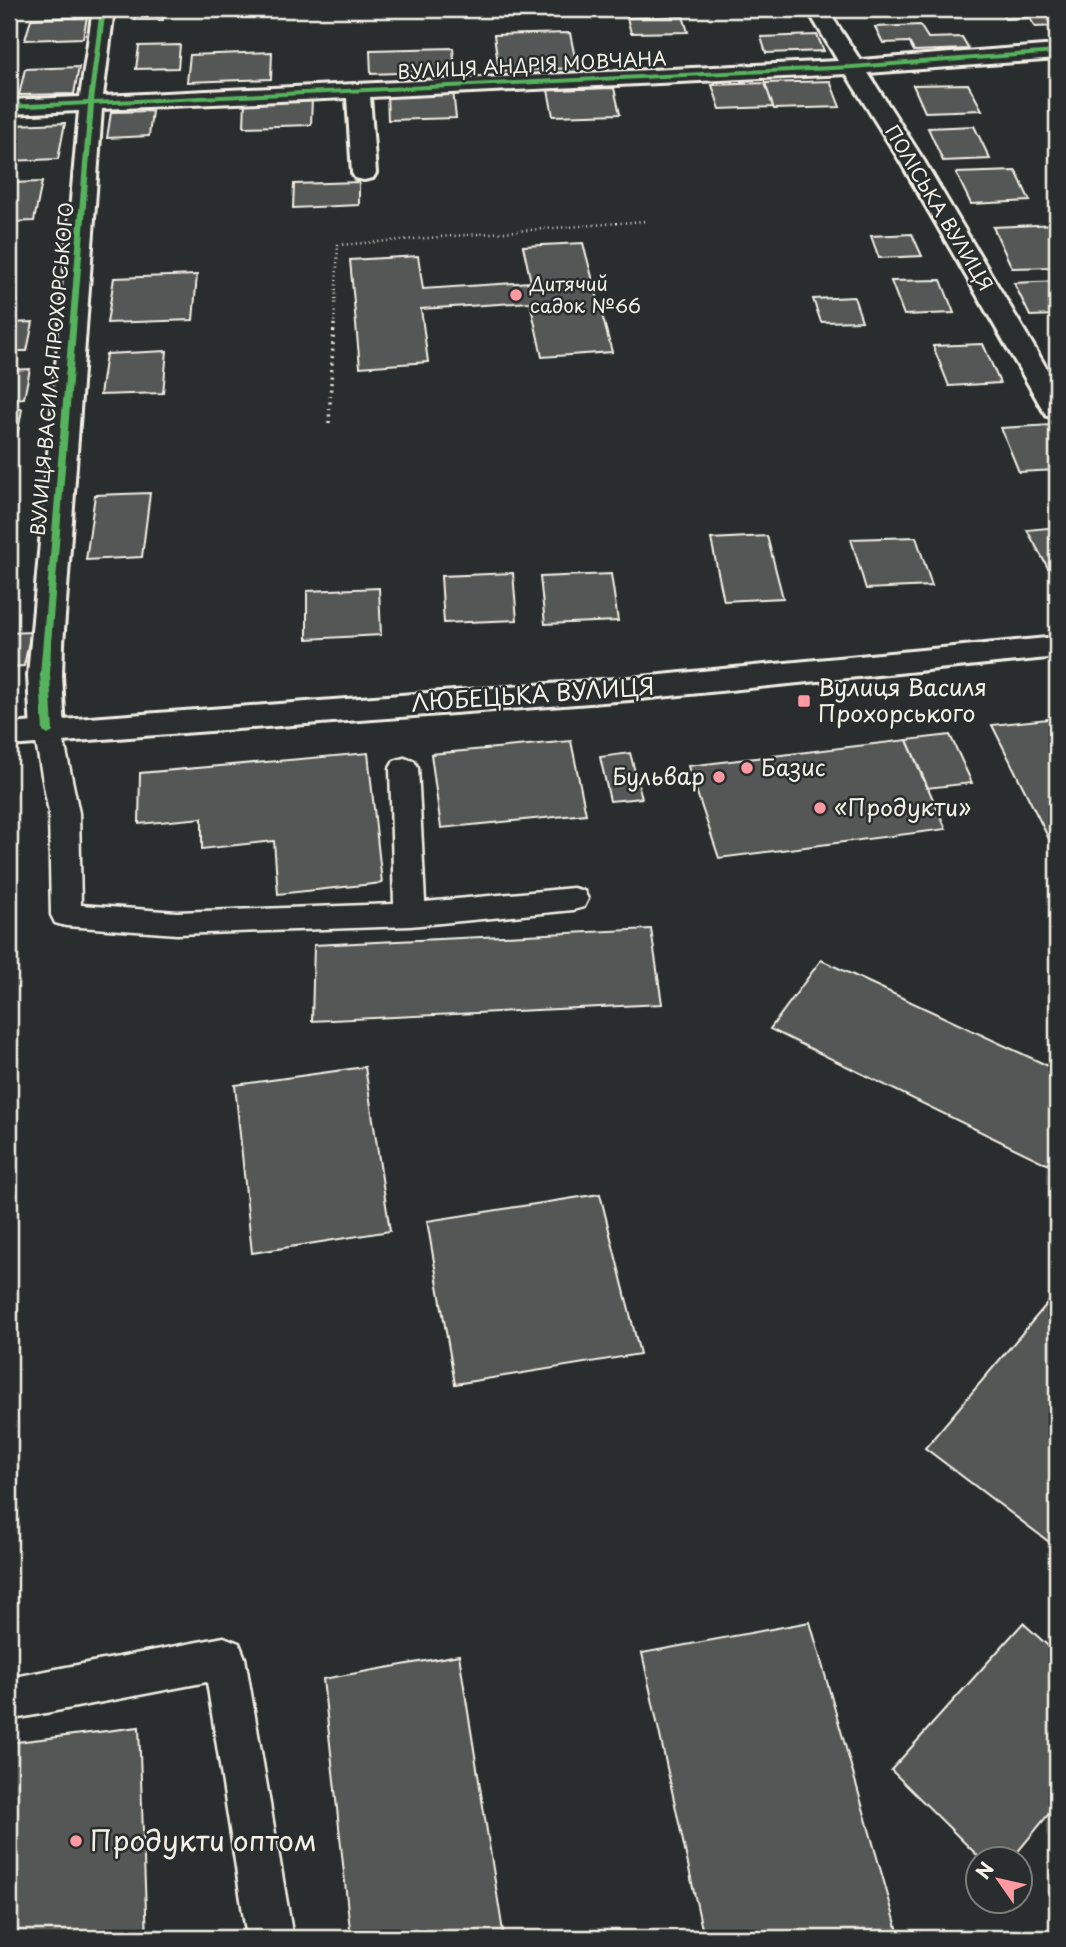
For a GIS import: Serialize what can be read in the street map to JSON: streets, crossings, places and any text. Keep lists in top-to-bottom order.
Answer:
{
  "streets": {
    "street": [
      "ВУЛИЦЯ АНДРІЯ МОВЧАНА",
      "ПОЛІСЬКА ВУЛИЦЯ",
      "ВУЛИЦЯ ВАСИЛЯ ПРОХОРСЬКОГО",
      "ЛЮБЕЦЬКА ВУЛИЦЯ"
    ]
  },
  "crossings": [
    ["ВУЛИЦЯ АНДРІЯ МОВЧАНА", "ПОЛІСЬКА ВУЛИЦЯ"],
    ["ВУЛИЦЯ АНДРІЯ МОВЧАНА", "ВУЛИЦЯ ВАСИЛЯ ПРОХОРСЬКОГО"],
    ["ВУЛИЦЯ ВАСИЛЯ ПРОХОРСЬКОГО", "ЛЮБЕЦЬКА ВУЛИЦЯ"]
  ],
  "places": {
    "other": [
      "Дитячий садок №66",
      "Базис",
      "Бульвар",
      "«Продукти»",
      "Продукти оптом"
    ],
    "transit": ["Вулиця Василя Прохорського"]
  },
  "north": "top left"
}
